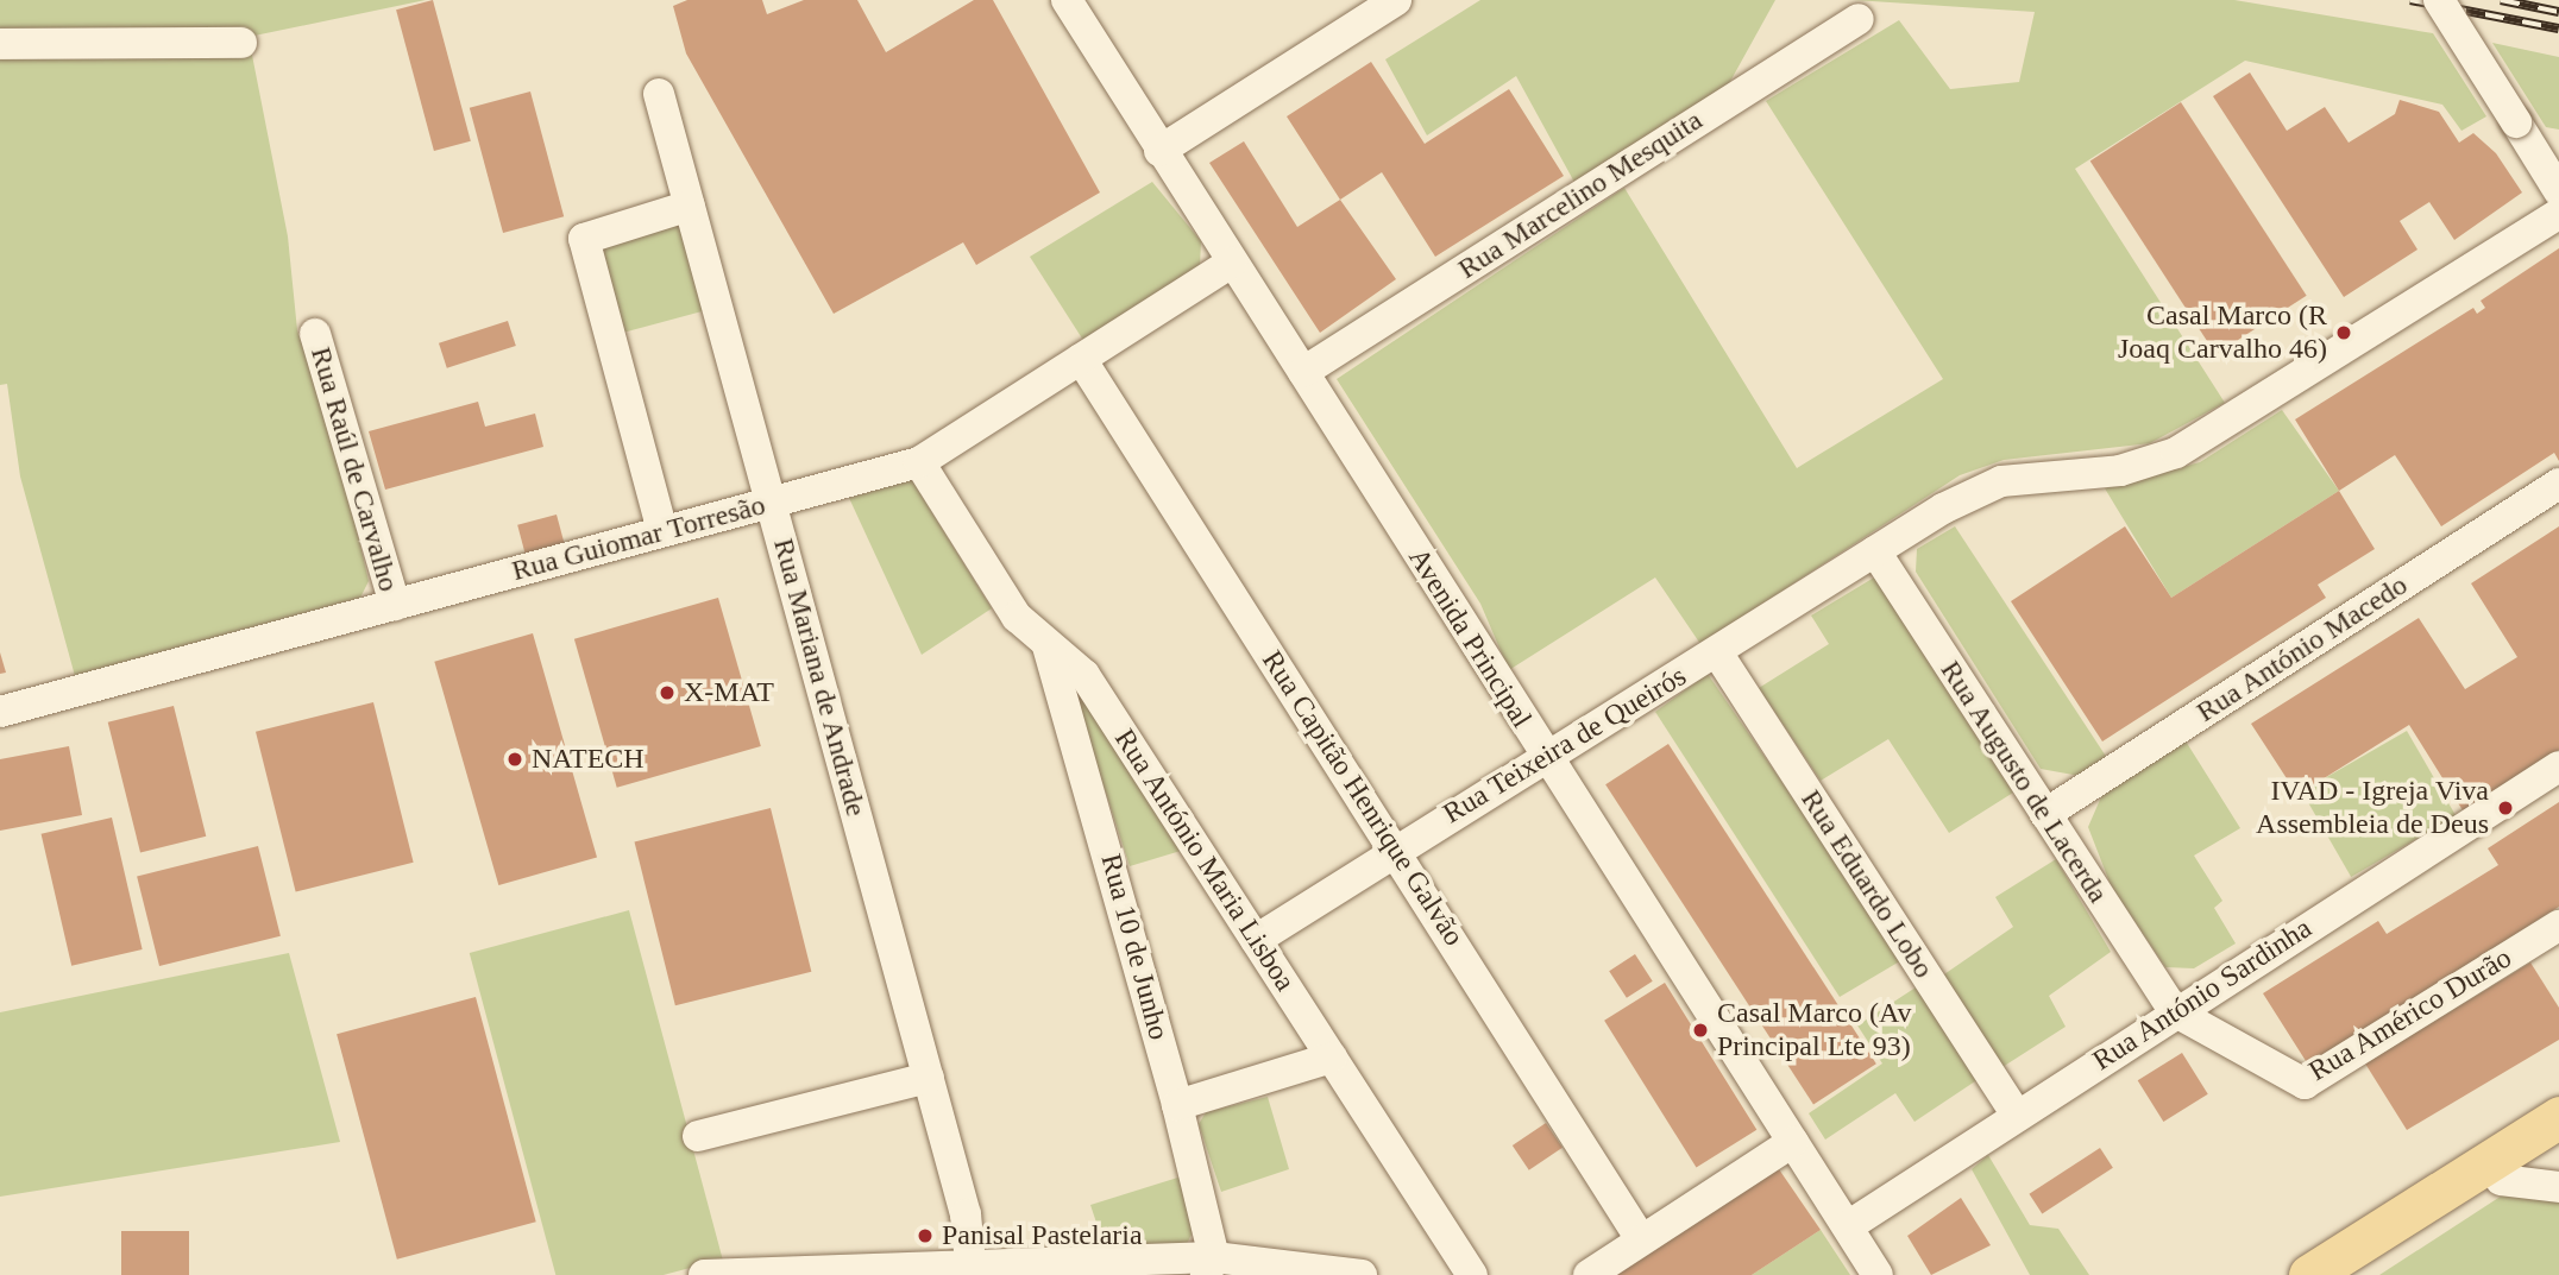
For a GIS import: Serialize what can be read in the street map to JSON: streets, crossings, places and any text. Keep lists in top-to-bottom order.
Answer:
{
  "streets": {
    "street": [
      "Rua Marcelino Mesquita",
      "Rua Raúl de Carvalho",
      "Rua Guiomar Torresão",
      "Avenida Principal",
      "Rua António Macedo",
      "Rua Mariana de Andrade",
      "Rua Teixeira de Queirós",
      "Rua Augusto de Lacerda",
      "Rua Capitão Henrique Galvão",
      "Rua António Maria Lisboa",
      "Rua Eduardo Lobo",
      "Rua 10 de Junho",
      "Rua António Sardinha",
      "Rua Américo Durão"
    ]
  },
  "crossings": [
    ["Rua Marcelino Mesquita", "Avenida Principal"],
    ["Rua Raúl de Carvalho", "Rua Guiomar Torresão"],
    ["Rua Guiomar Torresão", "Avenida Principal"],
    ["Rua Guiomar Torresão", "Rua Mariana de Andrade"],
    ["Rua Guiomar Torresão", "Rua Capitão Henrique Galvão"],
    ["Rua Guiomar Torresão", "Rua António Maria Lisboa"],
    ["Avenida Principal", "Rua Teixeira de Queirós"],
    ["Avenida Principal", "Rua António Sardinha"],
    ["Rua António Macedo", "Rua Augusto de Lacerda"],
    ["Rua Teixeira de Queirós", "Rua Augusto de Lacerda"],
    ["Rua Teixeira de Queirós", "Rua Capitão Henrique Galvão"],
    ["Rua Teixeira de Queirós", "Rua António Maria Lisboa"],
    ["Rua Teixeira de Queirós", "Rua Eduardo Lobo"],
    ["Rua Augusto de Lacerda", "Rua António Sardinha"],
    ["Rua Augusto de Lacerda", "Rua Américo Durão"],
    ["Rua António Maria Lisboa", "Rua 10 de Junho"],
    ["Rua Eduardo Lobo", "Rua António Sardinha"],
    ["Rua António Sardinha", "Rua Américo Durão"]
  ],
  "places": [
    "Casal Marco (R Joaq Carvalho 46)",
    "X-MAT",
    "NATECH",
    "IVAD - Igreja Viva Assembleia de Deus",
    "Casal Marco (Av Principal Lte 93)",
    "Panisal Pastelaria"
  ]
}
